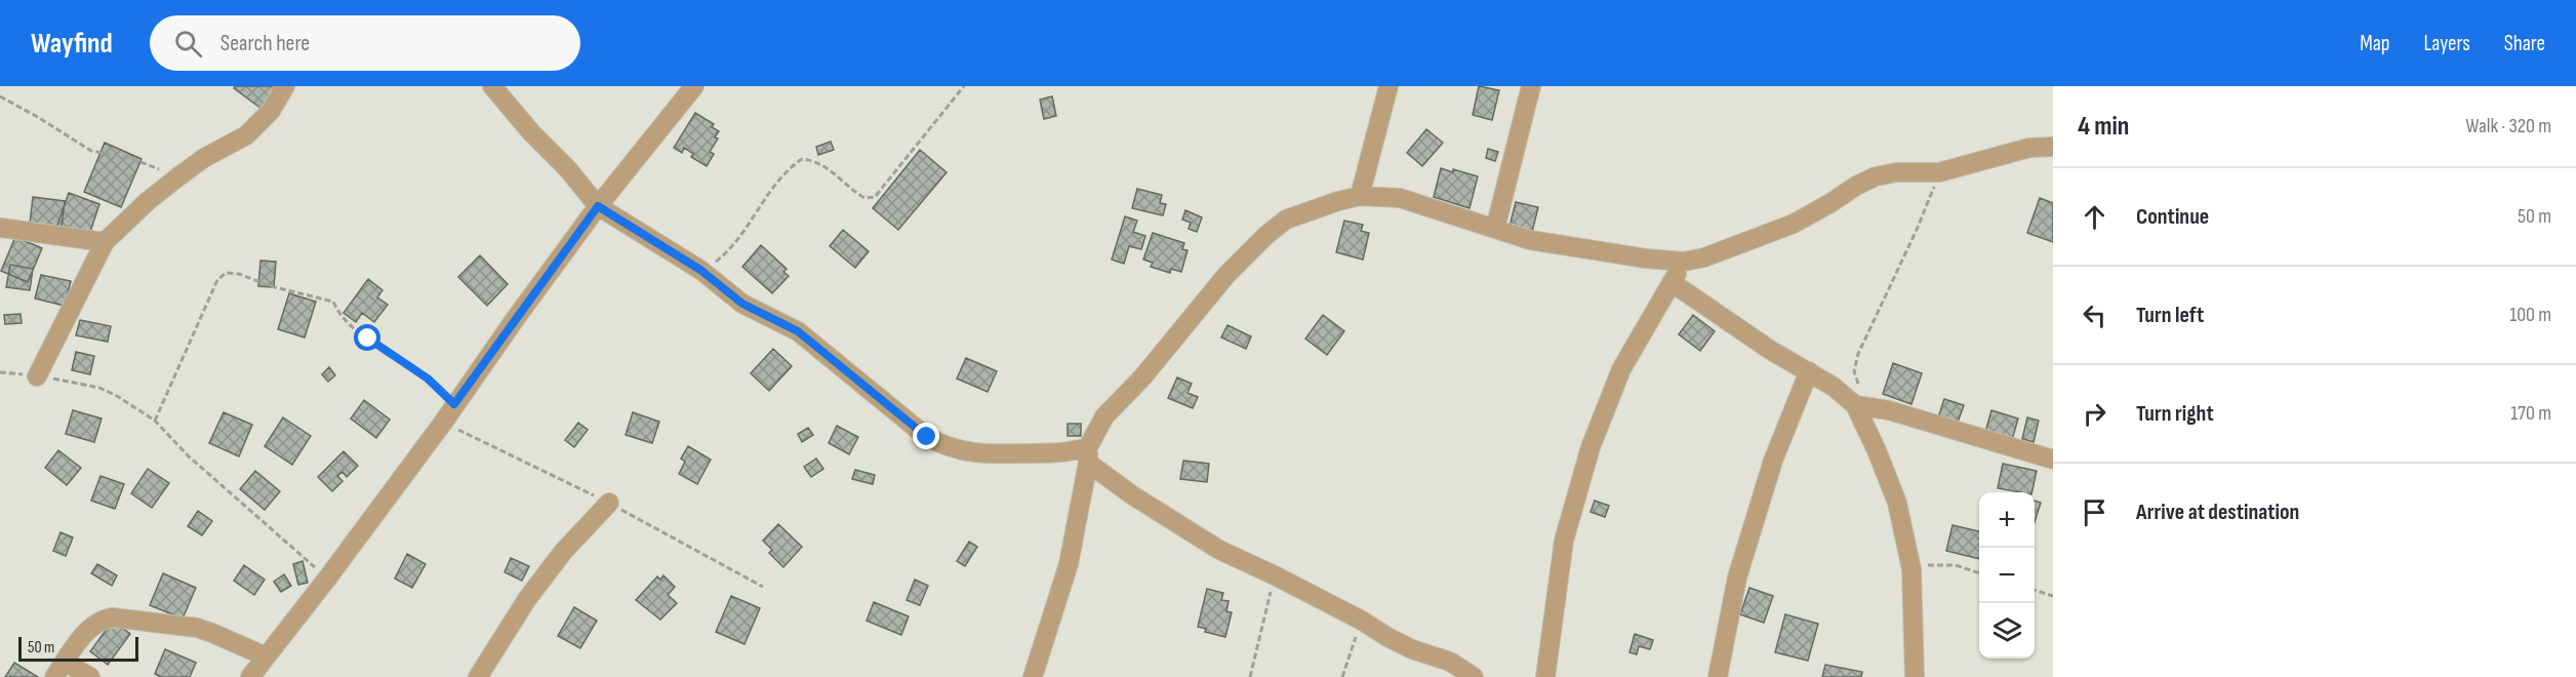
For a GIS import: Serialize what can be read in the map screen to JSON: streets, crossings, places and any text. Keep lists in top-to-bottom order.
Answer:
{
  "scale_bar": "50 m",
  "page": {
    "header": "Wayfind",
    "search": "Search here",
    "nav": ["Map", "Layers", "Share"],
    "heading": ["4 min", "Walk · 320 m"],
    "list": [
      ["Continue", "50 m"],
      ["Turn left", "100 m"],
      ["Turn right", "170 m"],
      "Arrive at destination"
    ],
    "map_buttons": ["+", "−"],
    "scale": "50 m"
  }
}
